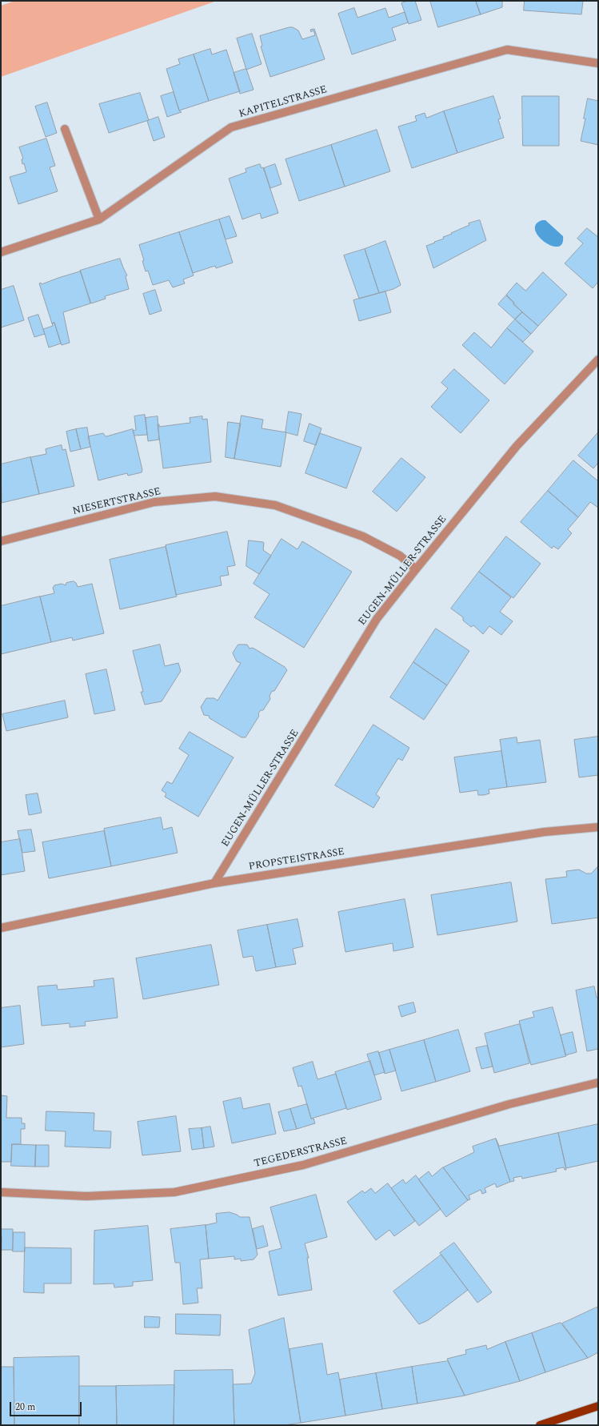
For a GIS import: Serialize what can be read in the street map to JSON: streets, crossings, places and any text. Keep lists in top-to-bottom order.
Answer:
{
  "streets": {
    "street": [
      "KAPITELSTRASSE",
      "NIESERTSTRASSE",
      "EUGEN-MÜLLER-STRASSE",
      "PROPSTEISTRASSE",
      "TEGEDERSTRASSE"
    ]
  },
  "crossings": [
    ["NIESERTSTRASSE", "EUGEN-MÜLLER-STRASSE"],
    ["EUGEN-MÜLLER-STRASSE", "PROPSTEISTRASSE"]
  ],
  "scale_bar": "20 m"
}
